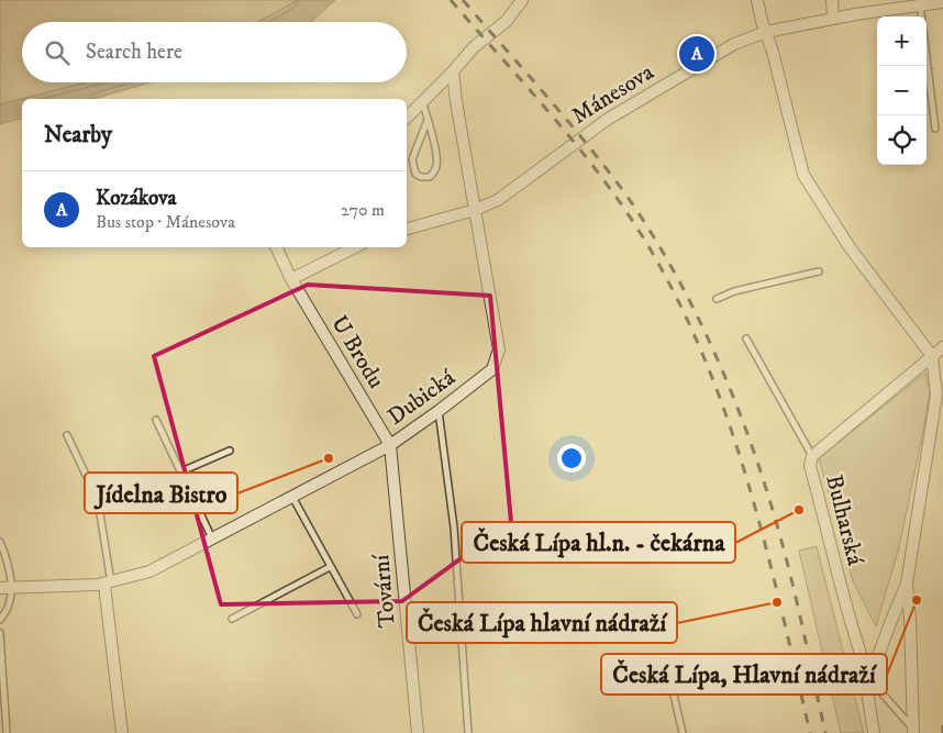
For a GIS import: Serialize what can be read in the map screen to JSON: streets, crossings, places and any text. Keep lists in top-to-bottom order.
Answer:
{
  "streets": {
    "street": [
      "Mánesova",
      "U Brodu",
      "Dubická",
      "Bulharská",
      "Tovární"
    ]
  },
  "crossings": [
    ["Mánesova", "Dubická"],
    ["U Brodu", "Dubická"],
    ["U Brodu", "Tovární"],
    ["Dubická", "Tovární"]
  ],
  "places": [
    "Jídelna Bistro",
    "Česká Lípa hl.n. - čekárna",
    "Česká Lípa, Hlavní nádraží",
    "Česká Lípa hlavní nádraží"
  ],
  "page": {
    "map_buttons": ["+", "−"],
    "search": "Search here",
    "pins": "A",
    "heading": "Nearby",
    "list": [
      {
        "mark": "A",
        "name": "Kozákova",
        "note": "Bus stop · Mánesova",
        "value": "270 m"
      }
    ]
  }
}
